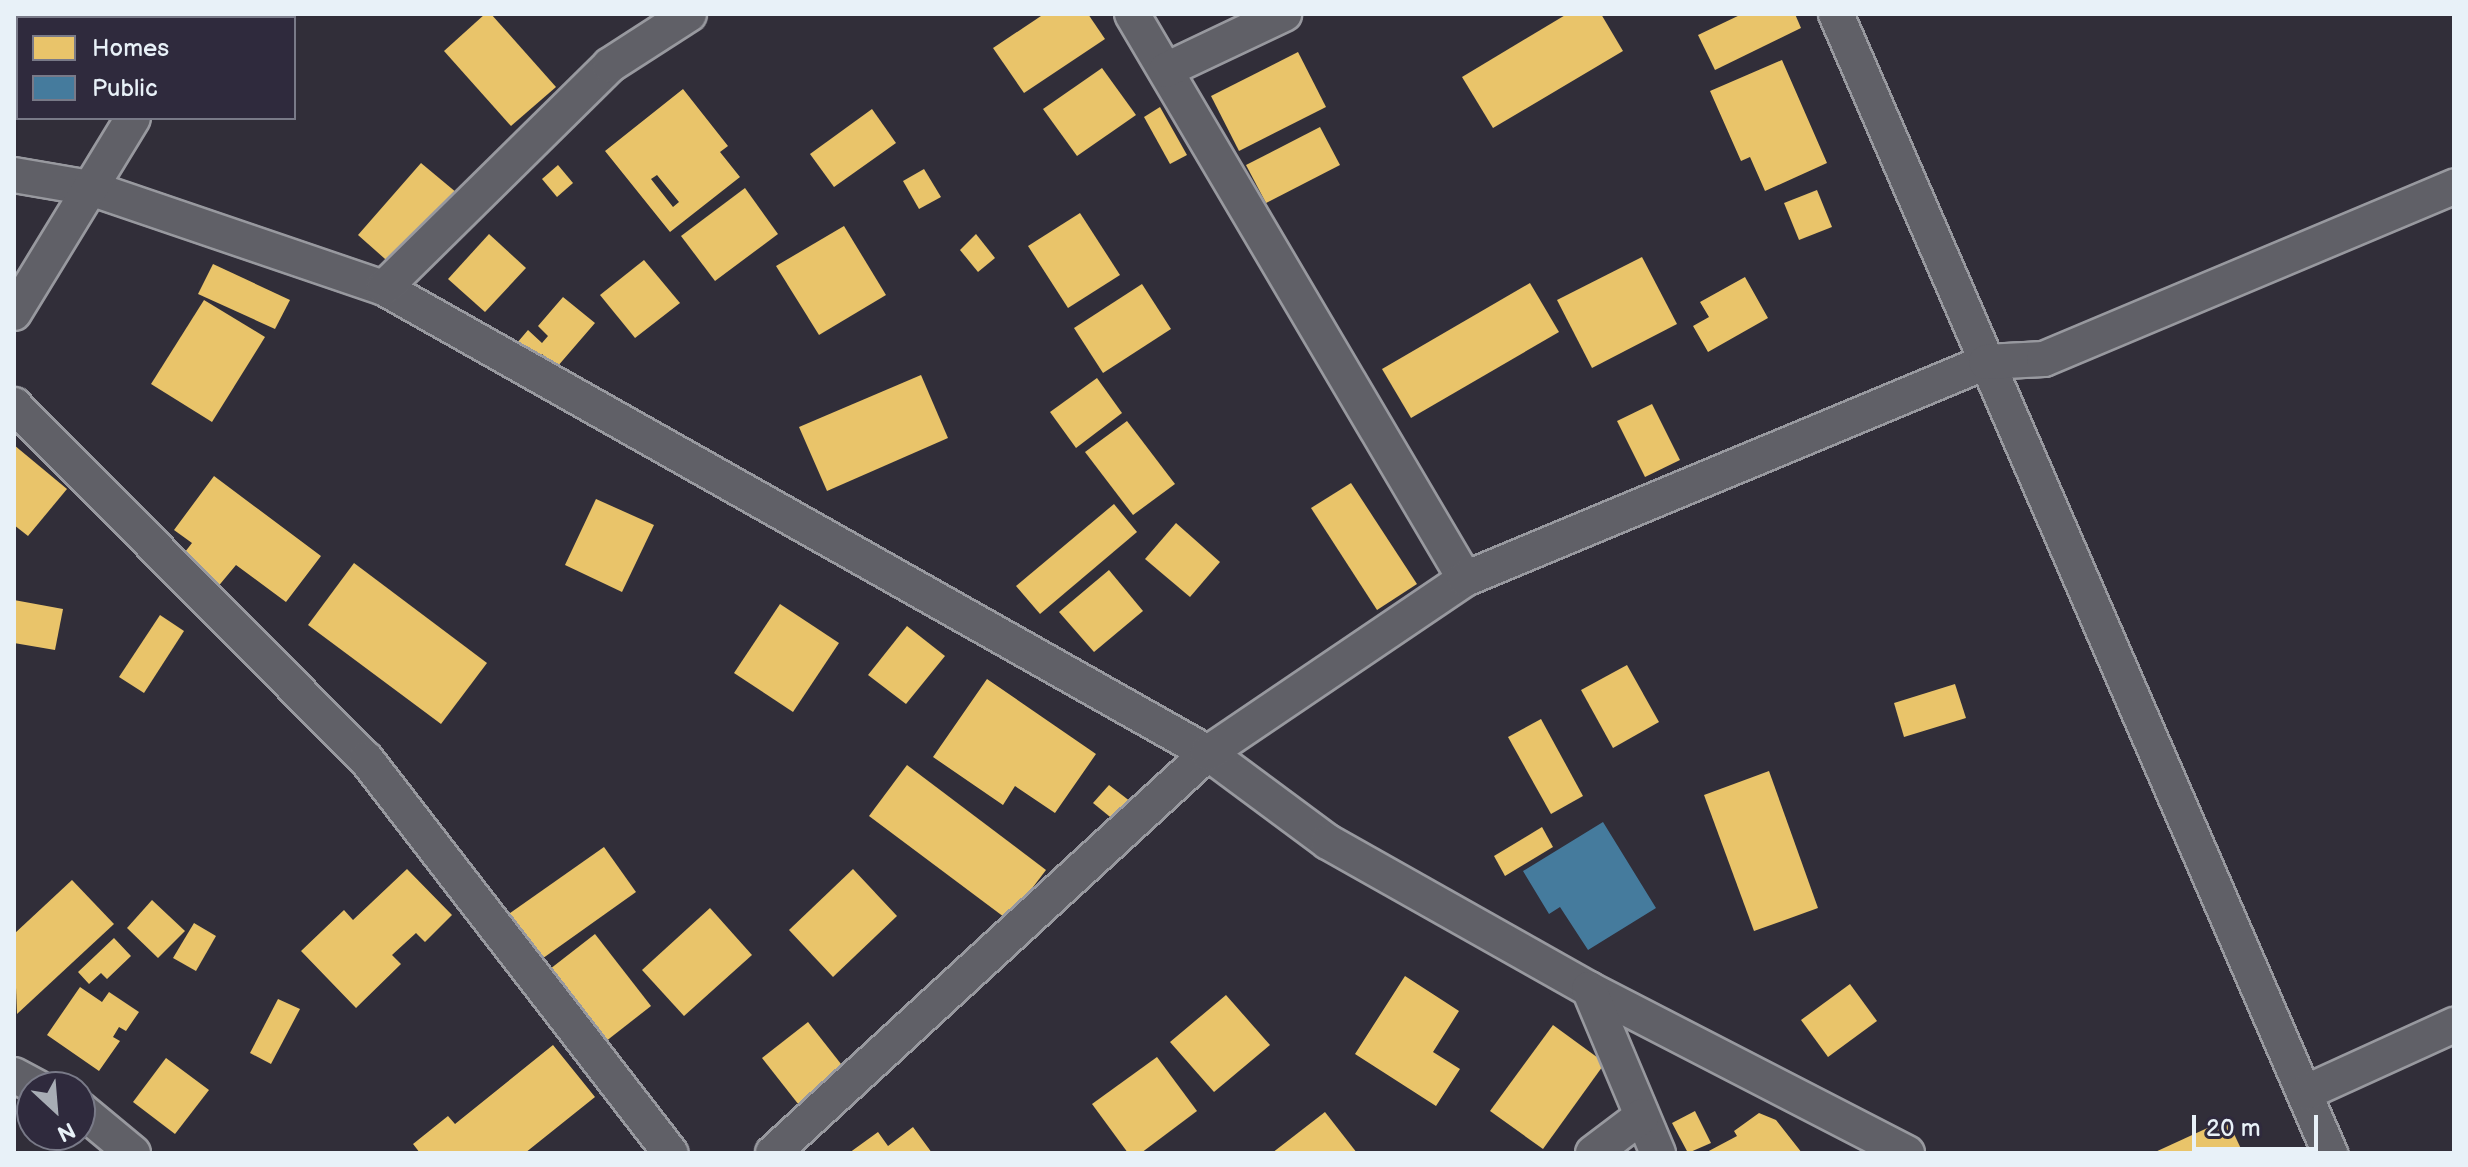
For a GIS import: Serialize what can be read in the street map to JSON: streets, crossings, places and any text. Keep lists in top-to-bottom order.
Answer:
{
  "legend": ["Homes", "Public"],
  "scale_bar": "20 m",
  "north": "bottom right"
}
